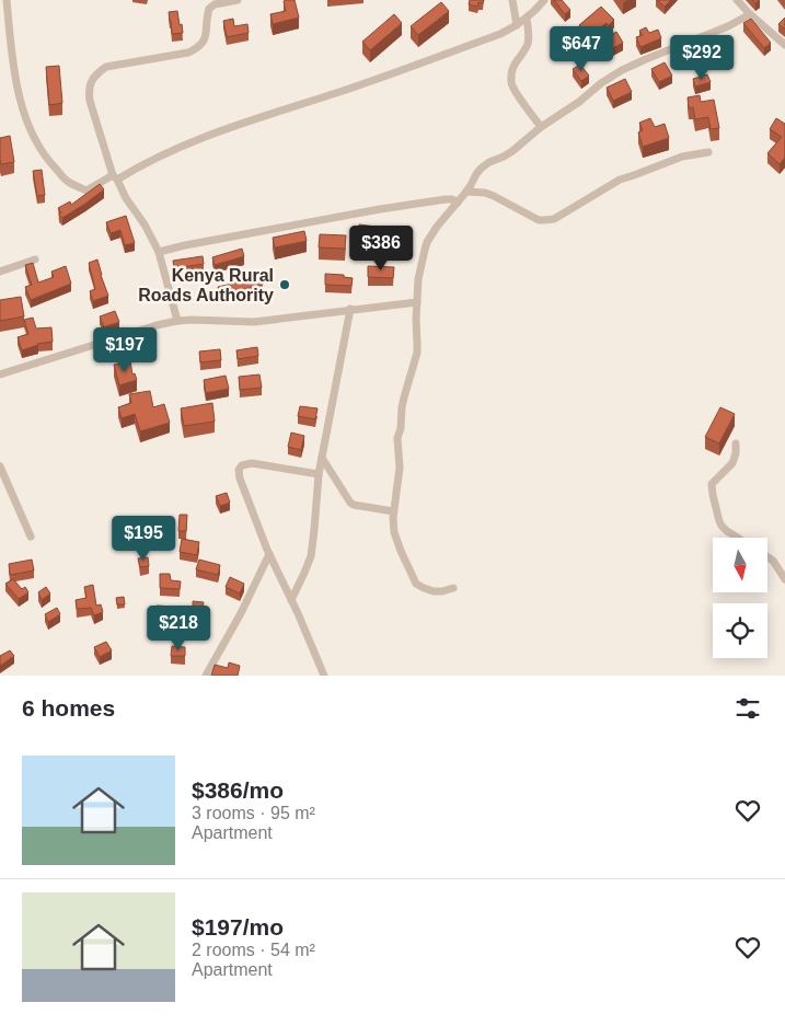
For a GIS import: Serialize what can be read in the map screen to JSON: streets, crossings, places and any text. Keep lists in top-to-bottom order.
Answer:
{
  "places": ["Kenya Rural Roads Authority"],
  "north": "bottom",
  "page": {
    "price": [
      "$647",
      "$292",
      "$386",
      "$197",
      "$195",
      "$218"
    ],
    "heading": "6 homes",
    "list": [
      {
        "name": "$386/mo",
        "note": "3 rooms · 95 m² · Apartment"
      },
      {
        "name": "$197/mo",
        "note": "2 rooms · 54 m² · Apartment"
      }
    ]
  }
}
